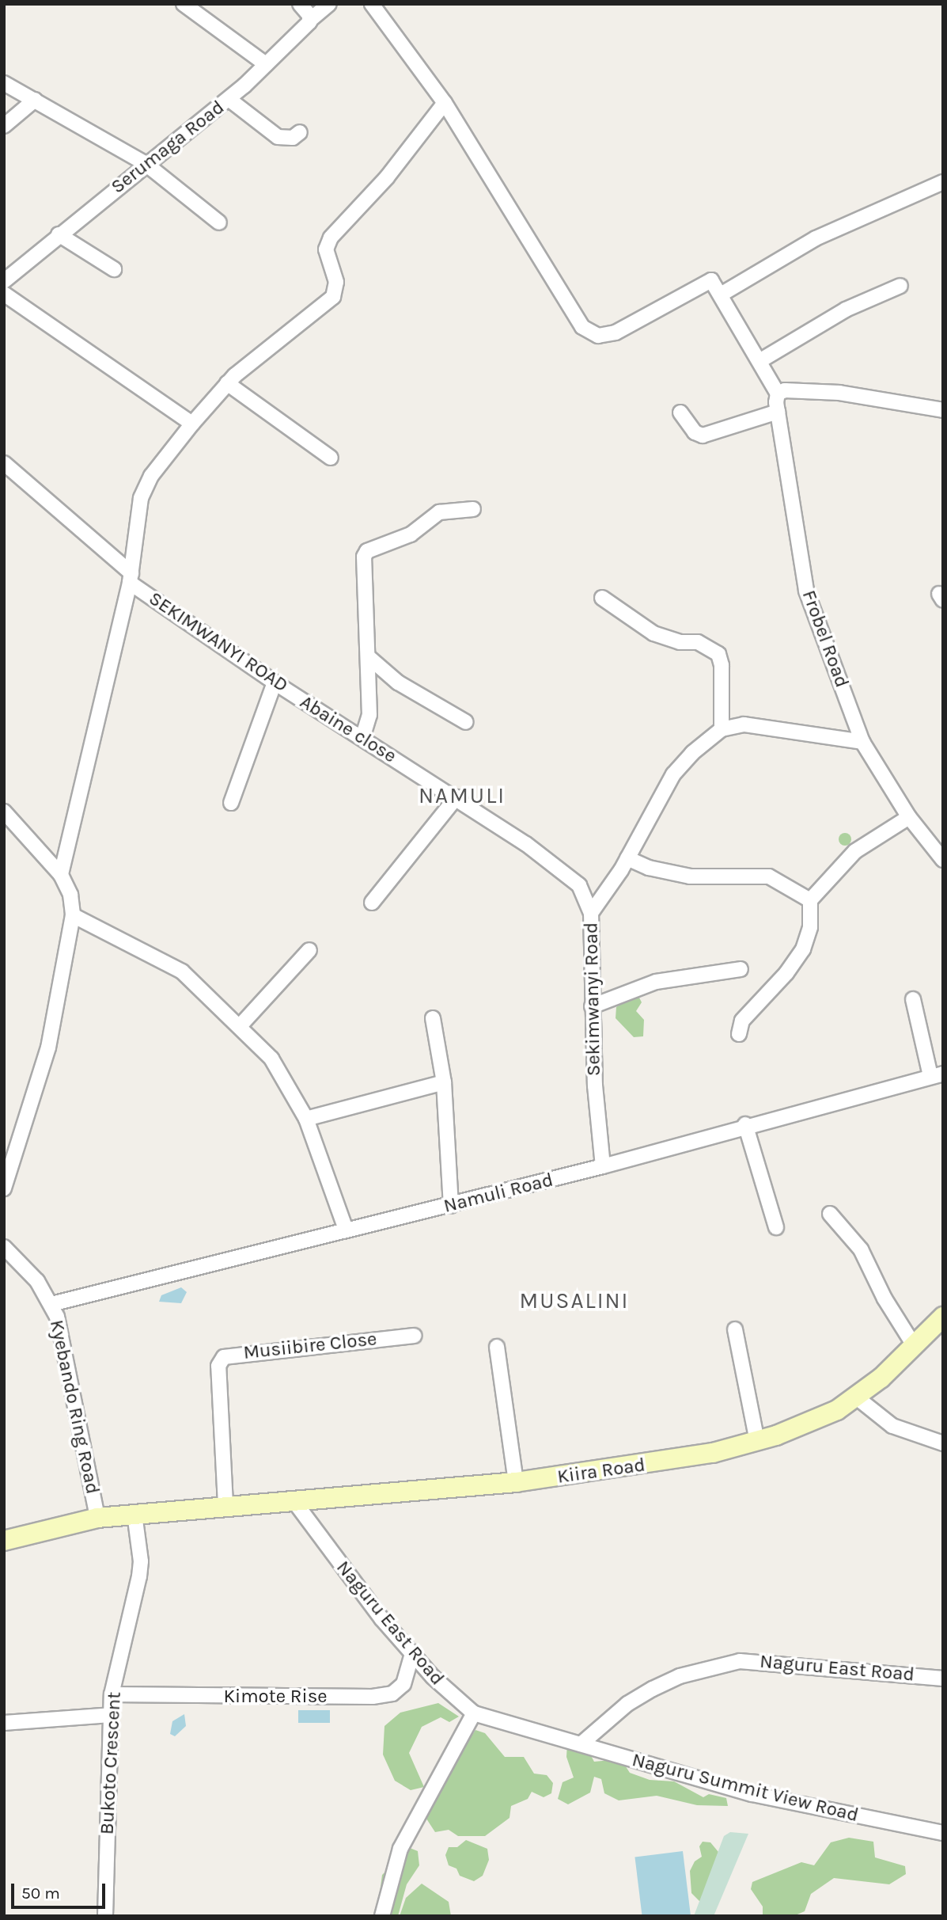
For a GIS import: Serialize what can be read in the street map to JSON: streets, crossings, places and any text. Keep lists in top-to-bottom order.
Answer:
{
  "streets": {
    "main road": ["Kiira Road"],
    "street": [
      "Serumaga Road",
      "Frobel Road",
      "SEKIMWANYI ROAD",
      "Abaine close",
      "Sekimwanyi Road",
      "Namuli Road",
      "Musiibire Close",
      "Kyebando Ring Road",
      "Naguru East Road",
      "Kimote Rise",
      "Bukoto Crescent",
      "Naguru Summit View Road"
    ]
  },
  "crossings": [
    ["SEKIMWANYI ROAD", "Abaine close"],
    ["Abaine close", "Sekimwanyi Road"],
    ["Sekimwanyi Road", "Namuli Road"],
    ["Namuli Road", "Kyebando Ring Road"],
    ["Musiibire Close", "Kiira Road"],
    ["Kyebando Ring Road", "Kiira Road"],
    ["Kiira Road", "Naguru East Road"],
    ["Kiira Road", "Bukoto Crescent"],
    ["Naguru East Road", "Kimote Rise"],
    ["Naguru East Road", "Naguru Summit View Road"],
    ["Kimote Rise", "Bukoto Crescent"]
  ],
  "districts": ["NAMULI", "MUSALINI"],
  "scale_bar": "50 m"
}
